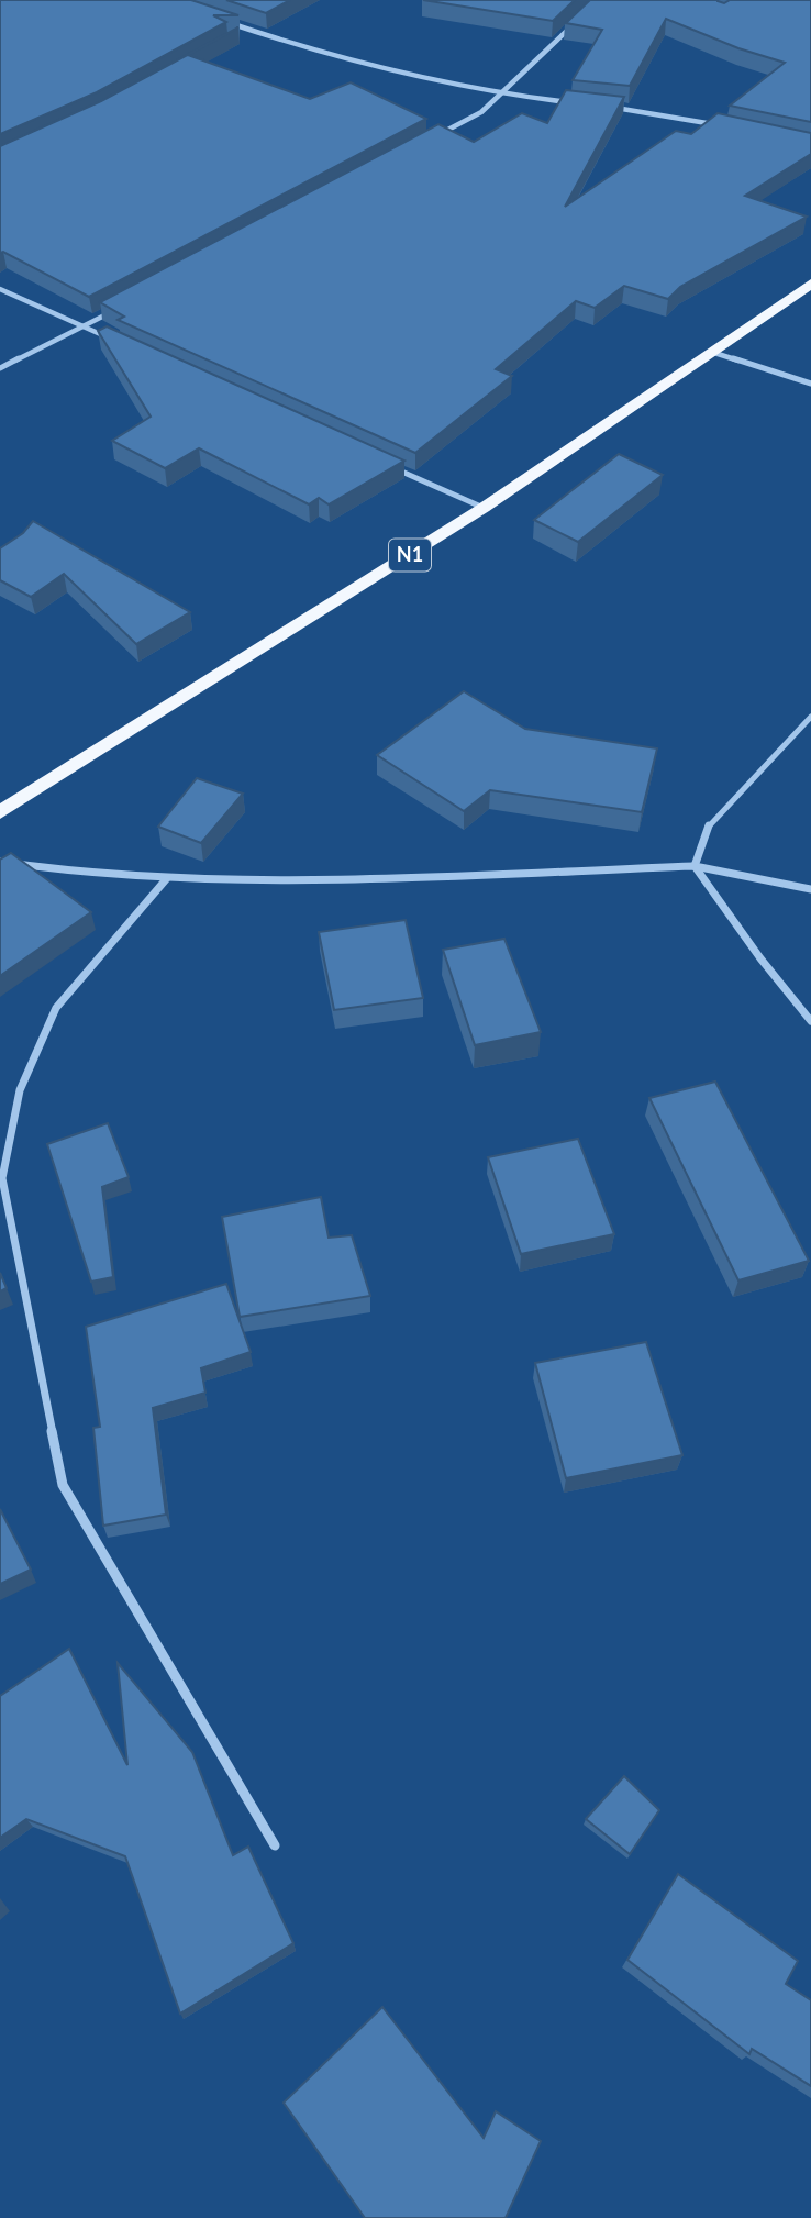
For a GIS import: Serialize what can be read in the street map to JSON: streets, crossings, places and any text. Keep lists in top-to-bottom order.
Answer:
{
  "streets": {
    "highway": ["N1"]
  }
}
